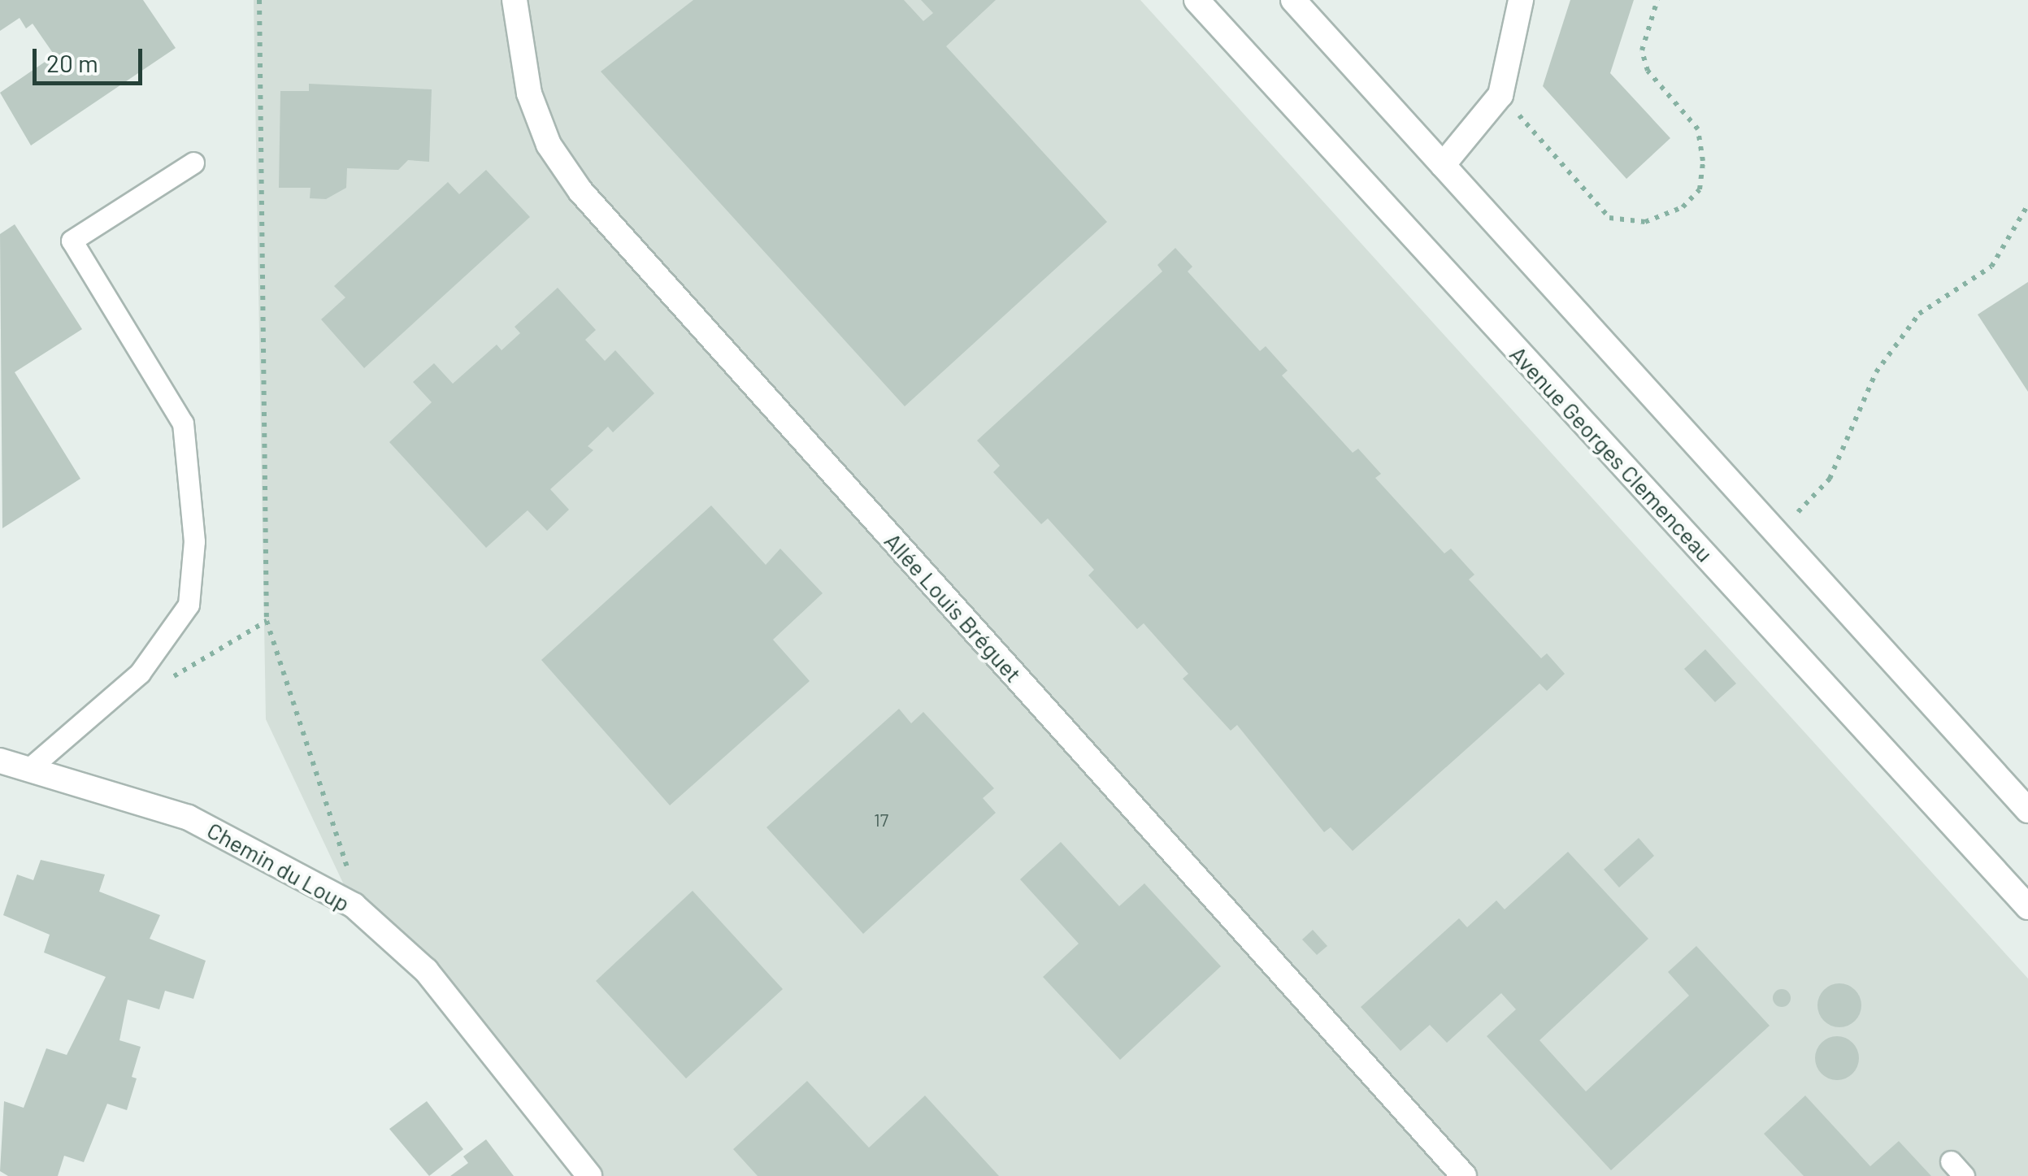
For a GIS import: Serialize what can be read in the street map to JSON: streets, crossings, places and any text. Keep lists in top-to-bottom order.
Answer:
{
  "streets": {
    "street": ["Avenue Georges Clemenceau", "Allée Louis Bréguet", "Chemin du Loup"]
  },
  "house_numbers": ["17"],
  "scale_bar": "20 m"
}
